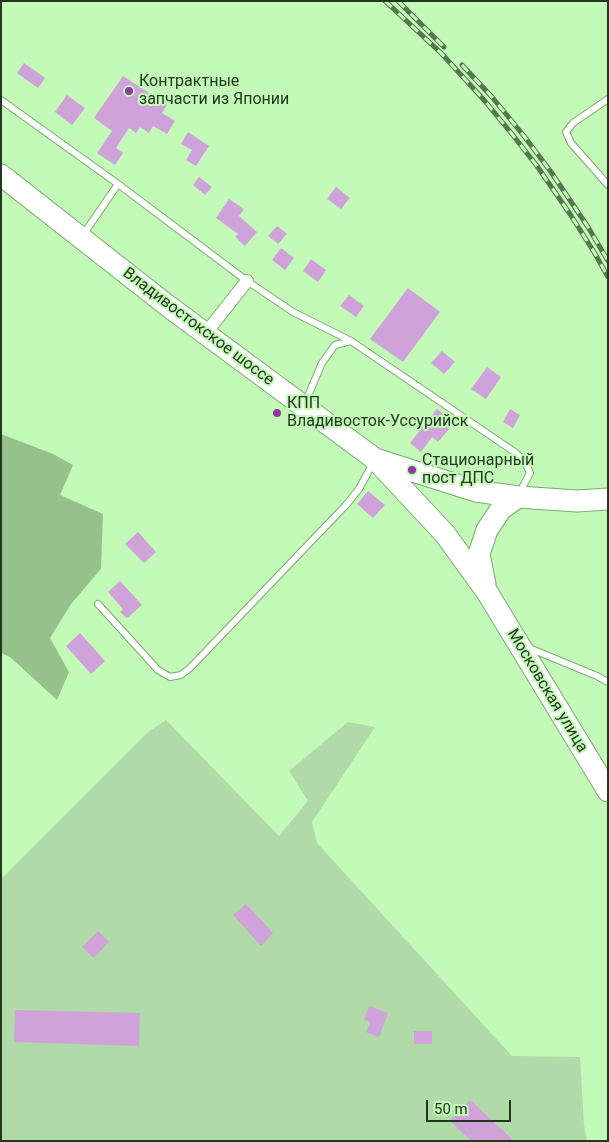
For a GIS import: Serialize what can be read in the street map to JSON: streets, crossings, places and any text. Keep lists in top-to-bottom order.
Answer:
{
  "streets": {
    "main road": ["Владивостокское шоссе", "Московская улица"]
  },
  "crossings": [
    ["Владивостокское шоссе", "Московская улица"]
  ],
  "places": ["Контрактные запчасти из Японии", "КПП Владивосток-Уссурийск", "Стационарный пост ДПС"],
  "scale_bar": "50 m"
}
